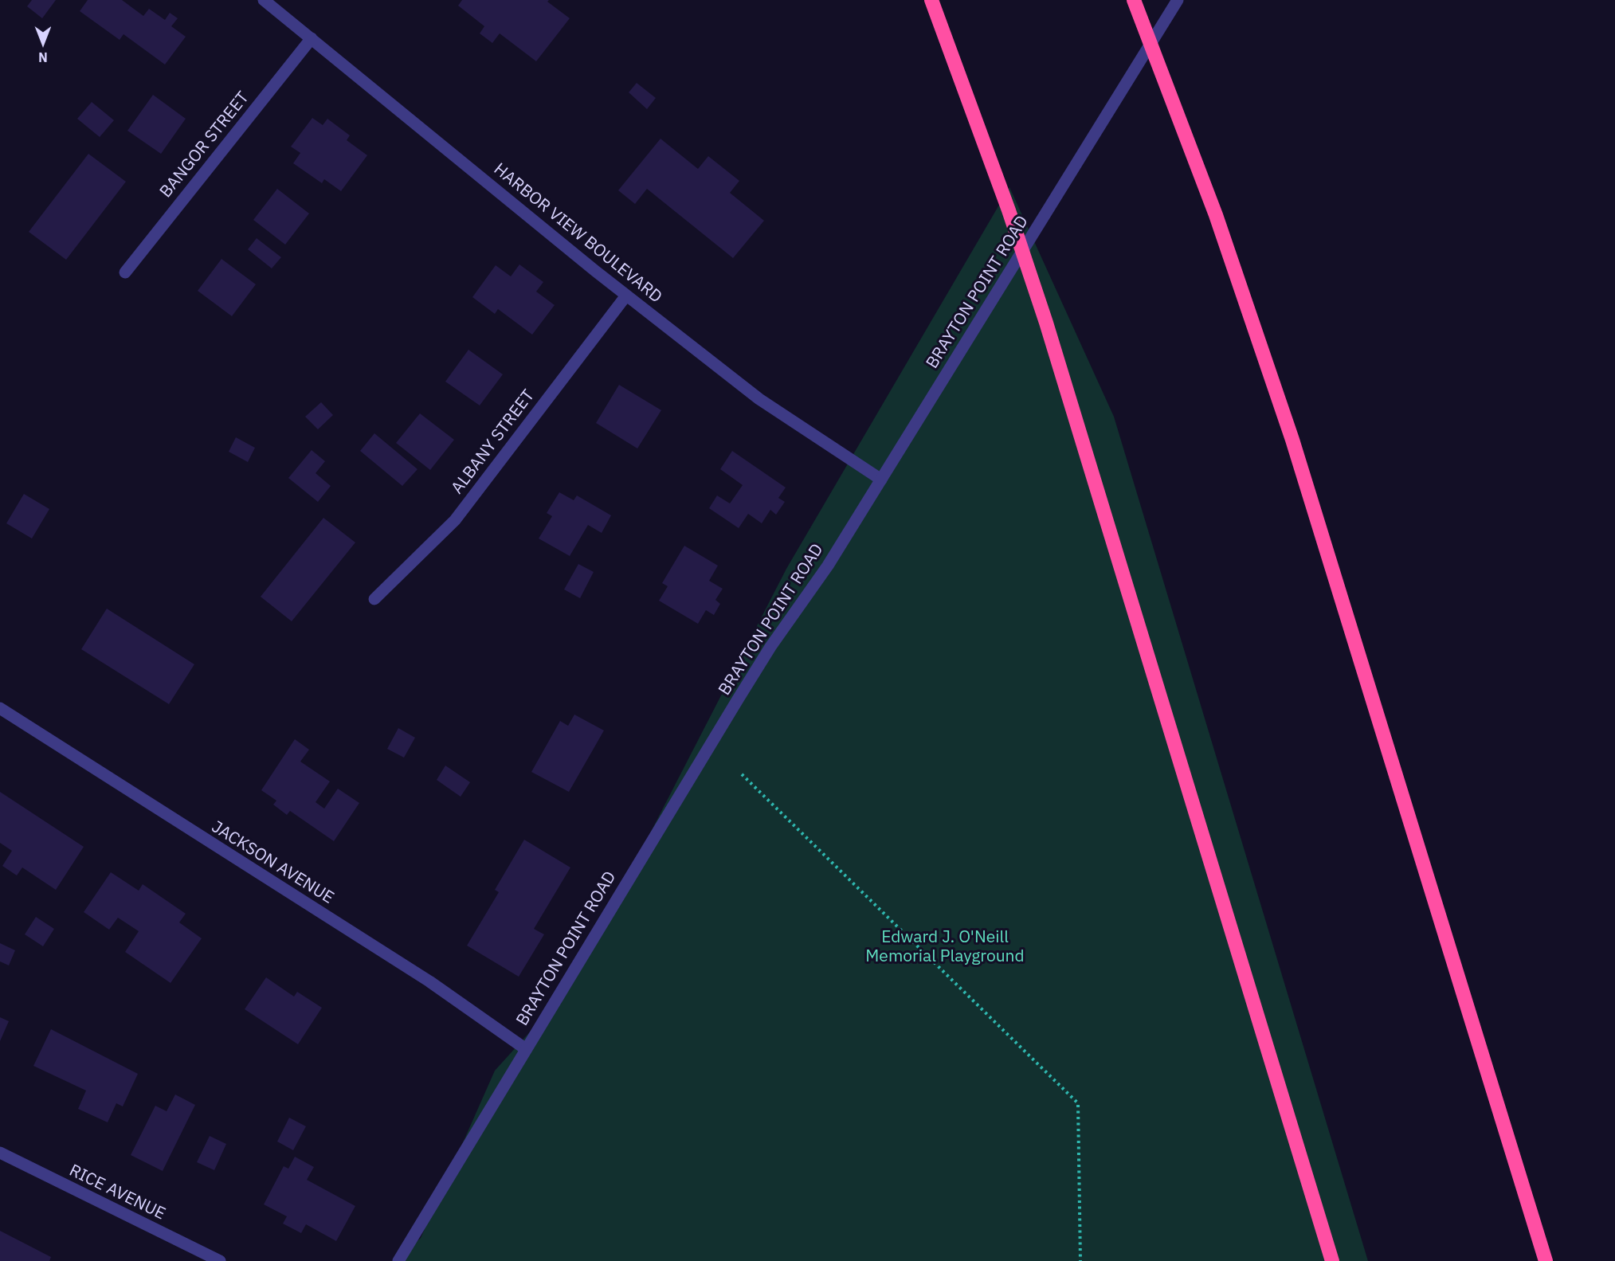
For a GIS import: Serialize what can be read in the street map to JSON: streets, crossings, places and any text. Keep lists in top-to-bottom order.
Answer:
{
  "streets": {
    "street": [
      "BANGOR STREET",
      "HARBOR VIEW BOULEVARD",
      "BRAYTON POINT ROAD",
      "ALBANY STREET",
      "JACKSON AVENUE",
      "RICE AVENUE"
    ]
  },
  "crossings": [
    ["BANGOR STREET", "HARBOR VIEW BOULEVARD"],
    ["HARBOR VIEW BOULEVARD", "BRAYTON POINT ROAD"],
    ["HARBOR VIEW BOULEVARD", "ALBANY STREET"],
    ["BRAYTON POINT ROAD", "JACKSON AVENUE"]
  ],
  "parks": ["Edward J. O'Neill Memorial Playground"],
  "north": "bottom"
}
